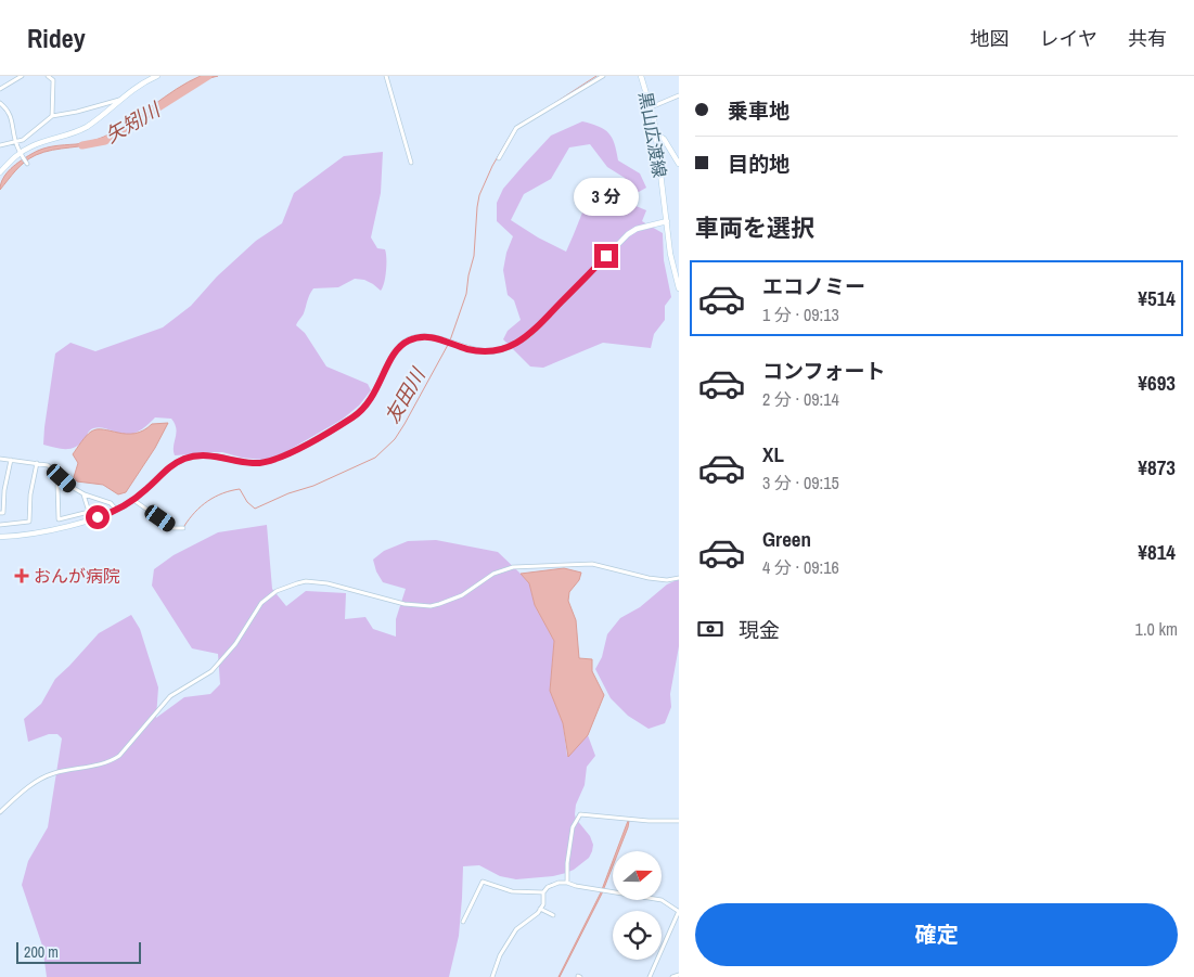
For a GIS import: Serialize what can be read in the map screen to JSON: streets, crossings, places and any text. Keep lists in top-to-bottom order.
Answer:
{
  "streets": {
    "street": ["黒山広渡線"]
  },
  "water": ["矢矧川", "友田川"],
  "places": {
    "health": ["おんが病院"]
  },
  "scale_bar": "200 m",
  "north": "right",
  "page": {
    "header": "Ridey",
    "nav": ["地図", "レイヤ", "共有"],
    "banner": ["乗車地", "目的地"],
    "bubble": "3 分",
    "heading": "車両を選択",
    "list": [
      {
        "name": "エコノミー",
        "note": "1 分 · 09:13",
        "value": "¥514"
      },
      {
        "name": "コンフォート",
        "note": "2 分 · 09:14",
        "value": "¥693"
      },
      {
        "name": "XL",
        "note": "3 分 · 09:15",
        "value": "¥873"
      },
      {
        "name": "Green",
        "note": "4 分 · 09:16",
        "value": "¥814"
      }
    ],
    "pay": ["現金", "1.0 km"],
    "buttons": "確定",
    "scale": "200 m"
  }
}
